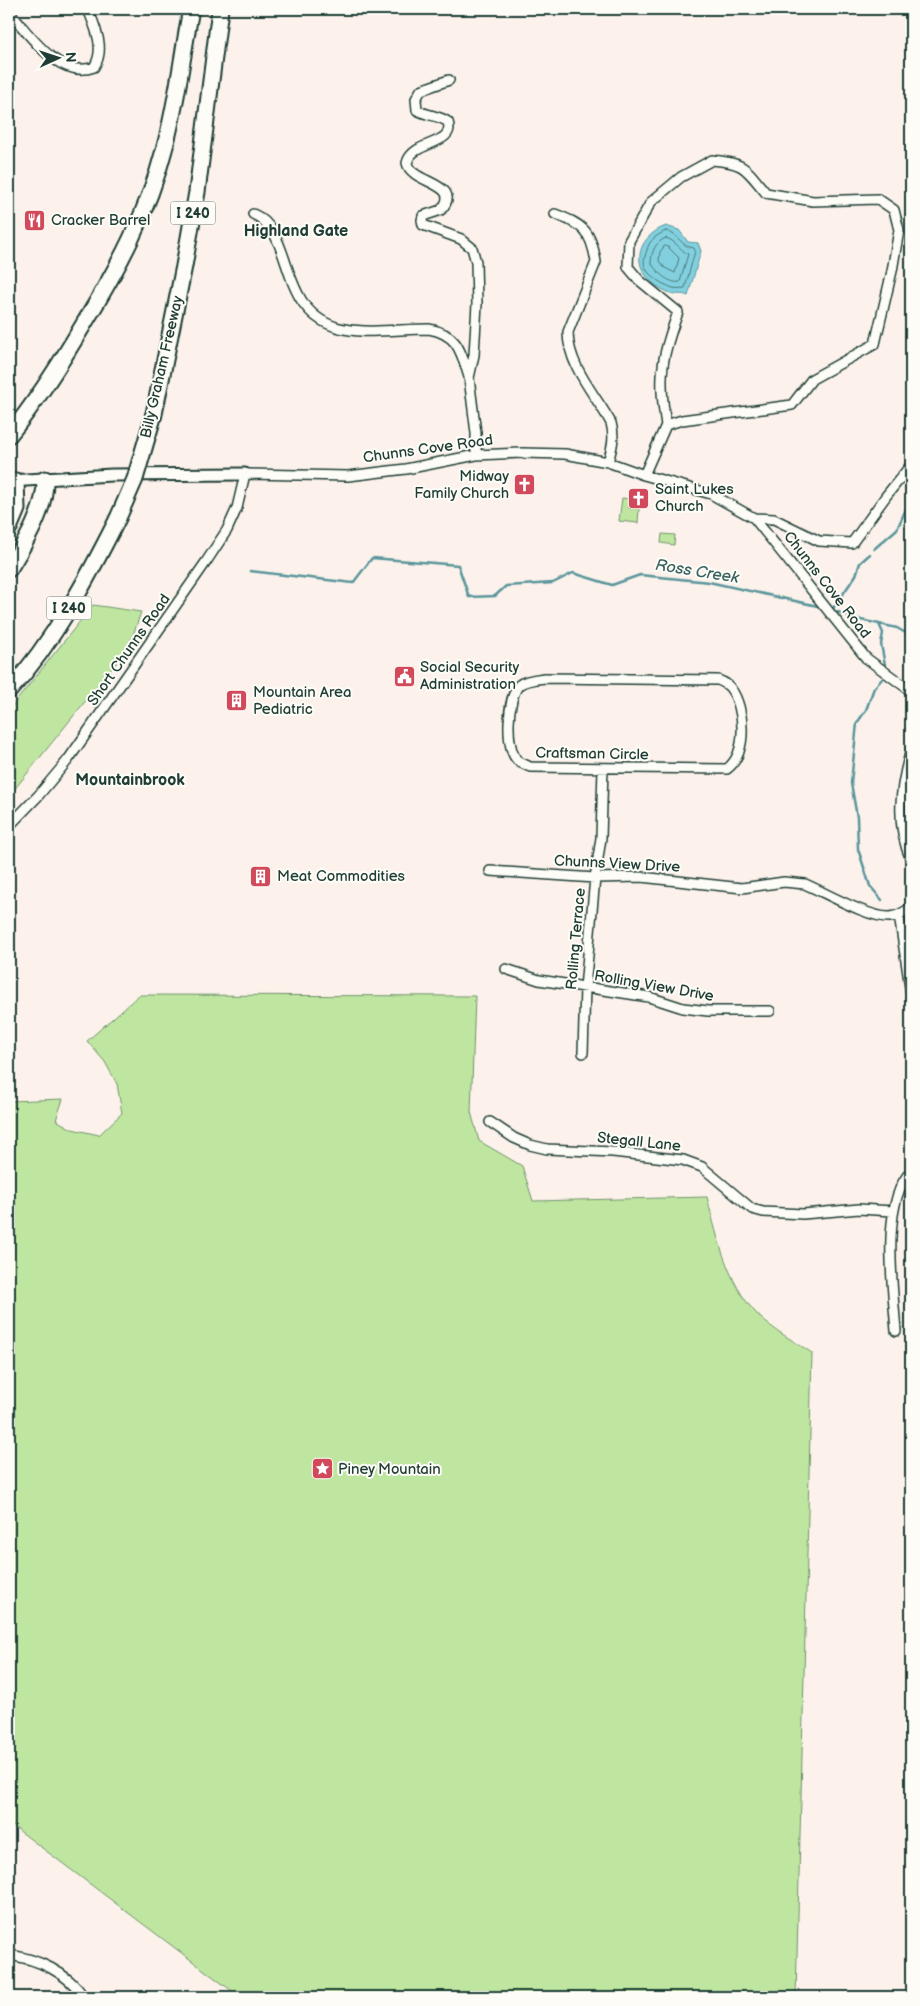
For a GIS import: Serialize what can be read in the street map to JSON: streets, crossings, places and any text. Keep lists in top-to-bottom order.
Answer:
{
  "streets": {
    "highway": ["I 240", "Billy Graham Freeway"],
    "street": [
      "Chunns Cove Road",
      "Short Chunns Road",
      "Craftsman Circle",
      "Chunns View Drive",
      "Rolling Terrace",
      "Rolling View Drive",
      "Stegall Lane"
    ]
  },
  "crossings": [
    ["Chunns Cove Road", "Short Chunns Road"],
    ["Craftsman Circle", "Rolling Terrace"],
    ["Chunns View Drive", "Rolling Terrace"],
    ["Rolling Terrace", "Rolling View Drive"]
  ],
  "districts": ["Highland Gate", "Mountainbrook"],
  "water": ["Ross Creek"],
  "places": {
    "restaurant": ["Cracker Barrel"],
    "church": ["Midway Family Church", "Saint Lukes Church"],
    "public building": ["Social Security Administration"],
    "building": ["Mountain Area Pediatric", "Meat Commodities"],
    "place": ["Piney Mountain"]
  },
  "north": "right"
}
